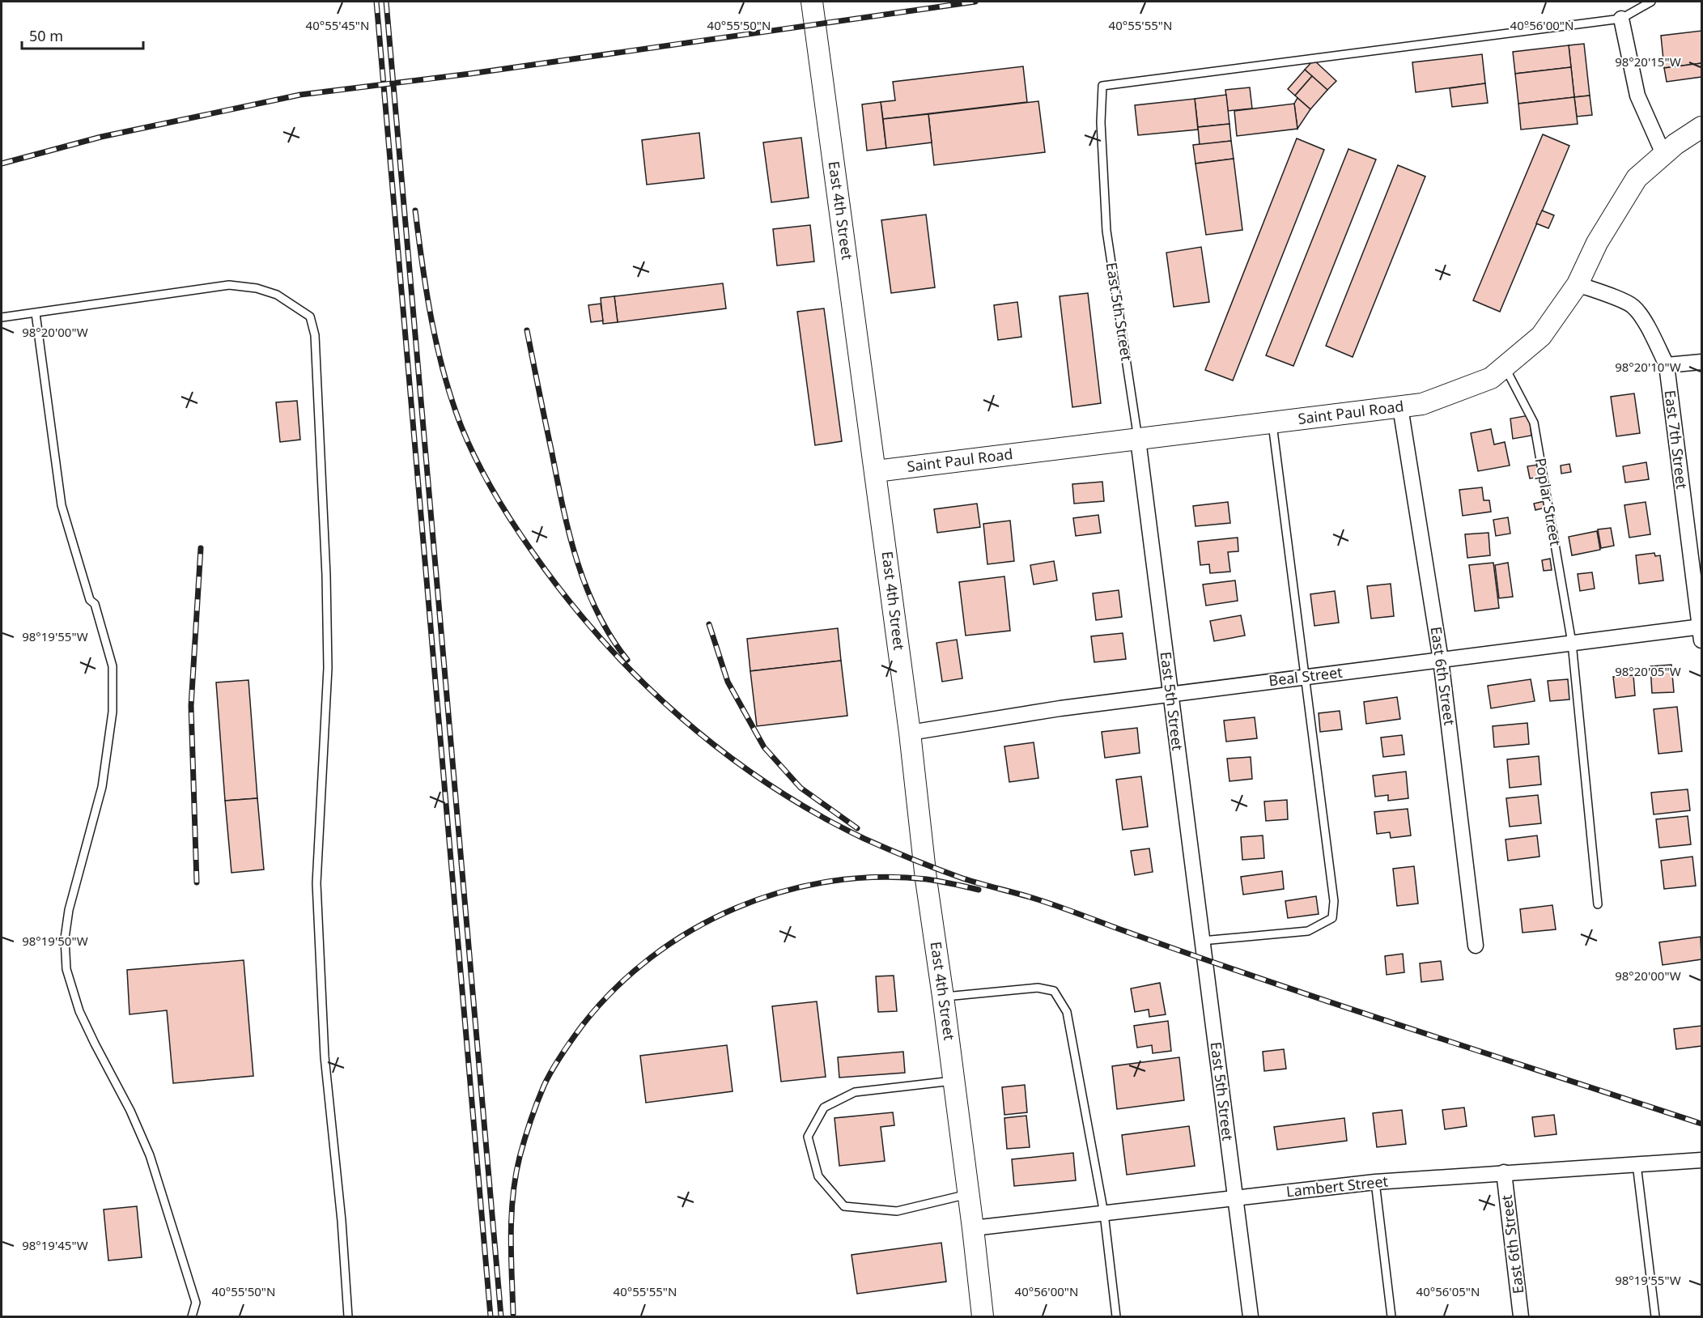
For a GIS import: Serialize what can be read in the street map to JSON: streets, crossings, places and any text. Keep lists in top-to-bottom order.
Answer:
{
  "streets": {
    "main road": ["East 4th Street", "Saint Paul Road"],
    "street": [
      "East 5th Street",
      "East 7th Street",
      "East 6th Street",
      "Beal Street",
      "Lambert Street"
    ],
    "lane": ["Poplar Street"]
  },
  "crossings": [
    ["East 4th Street", "Saint Paul Road"],
    ["East 4th Street", "Beal Street"],
    ["East 4th Street", "Lambert Street"],
    ["East 5th Street", "Saint Paul Road"],
    ["East 5th Street", "Beal Street"],
    ["East 5th Street", "Lambert Street"],
    ["Saint Paul Road", "East 7th Street"],
    ["Saint Paul Road", "Poplar Street"],
    ["Saint Paul Road", "East 6th Street"],
    ["East 7th Street", "Beal Street"],
    ["Poplar Street", "Beal Street"],
    ["East 6th Street", "Beal Street"],
    ["East 6th Street", "Lambert Street"]
  ],
  "scale_bar": "50 m",
  "coordinates": [
    "40°55'45\"N",
    "40°55'50\"N",
    "40°55'55\"N",
    "40°56'00\"N",
    "98°20'15\"W",
    "98°20'00\"W",
    "98°20'10\"W",
    "98°19'55\"W",
    "98°20'05\"W",
    "98°19'50\"W",
    "98°19'45\"W",
    "40°56'05\"N"
  ]
}
